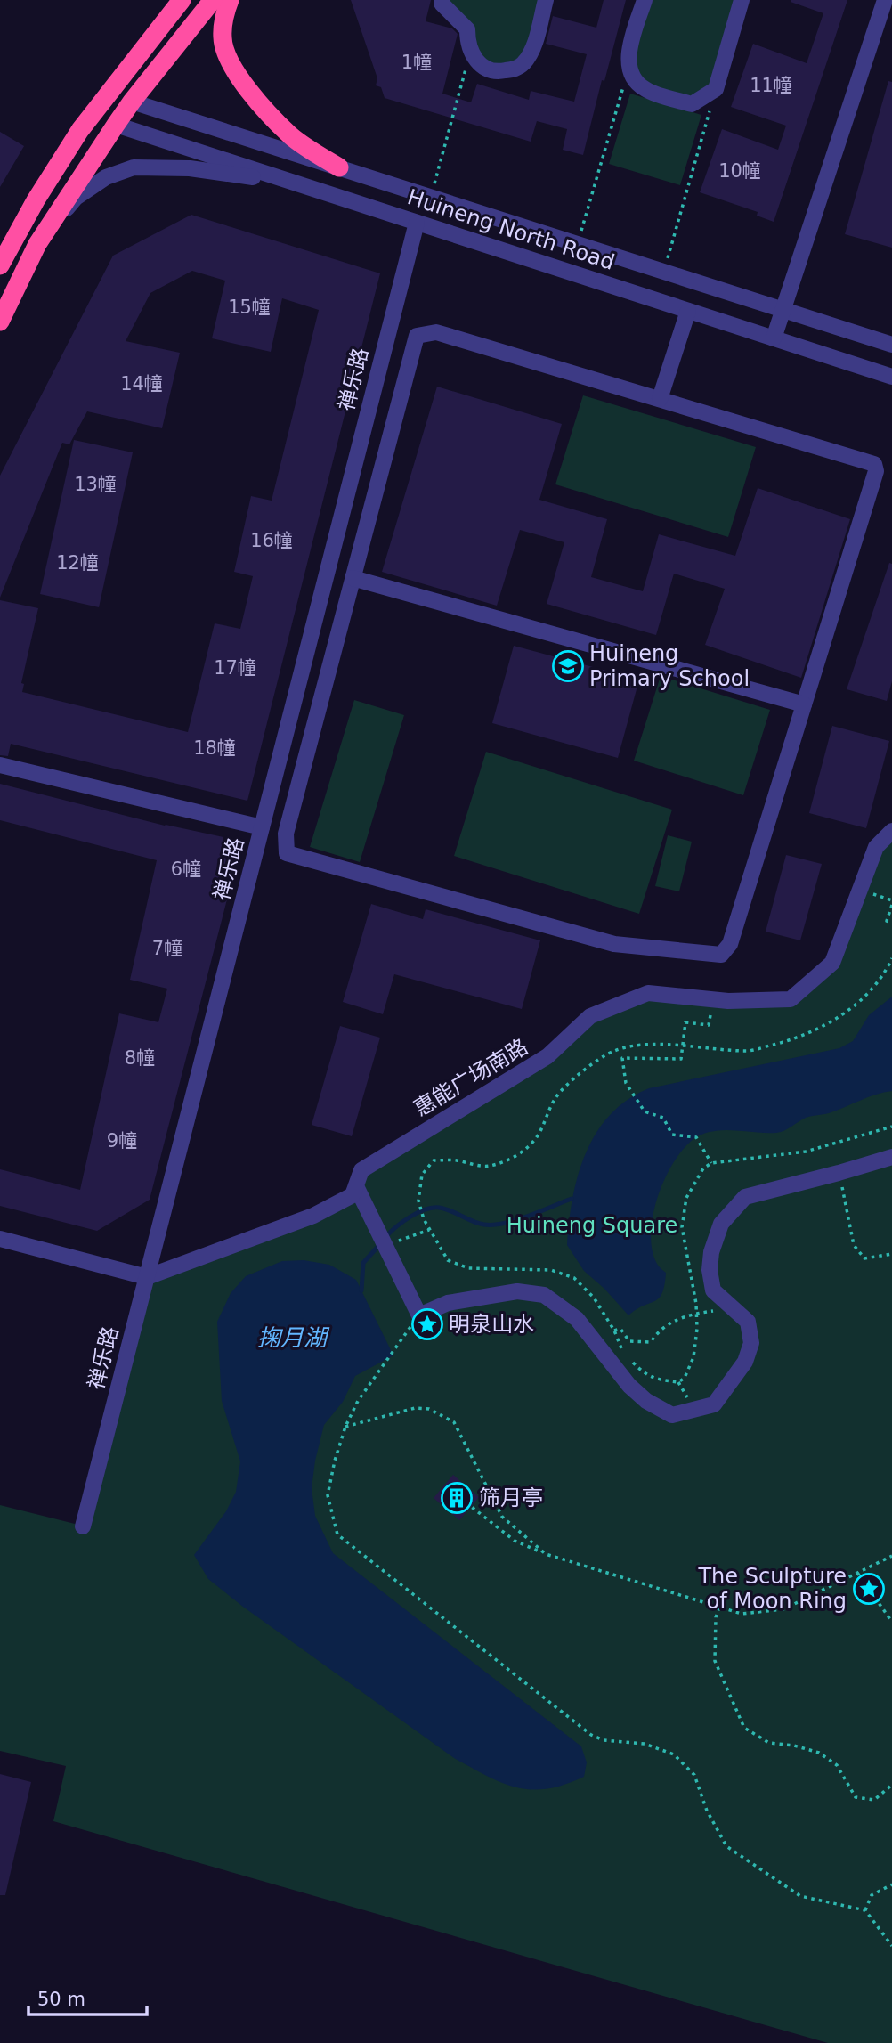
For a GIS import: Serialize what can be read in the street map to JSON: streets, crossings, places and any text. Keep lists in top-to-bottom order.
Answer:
{
  "streets": {
    "street": ["Huineng North Road", "禅乐路", "惠能广场南路"]
  },
  "crossings": [
    ["Huineng North Road", "禅乐路"],
    ["禅乐路", "惠能广场南路"]
  ],
  "water": ["掬月湖"],
  "parks": ["Huineng Square"],
  "places": {
    "school or university": ["Huineng Primary School"],
    "place": ["明泉山水", "The Sculpture of Moon Ring"],
    "building": ["筛月亭"]
  },
  "house_numbers": [
    "1幢",
    "11幢",
    "10幢",
    "15幢",
    "14幢",
    "13幢",
    "16幢",
    "12幢",
    "17幢",
    "18幢",
    "6幢",
    "7幢",
    "8幢",
    "9幢"
  ],
  "scale_bar": "50 m"
}
